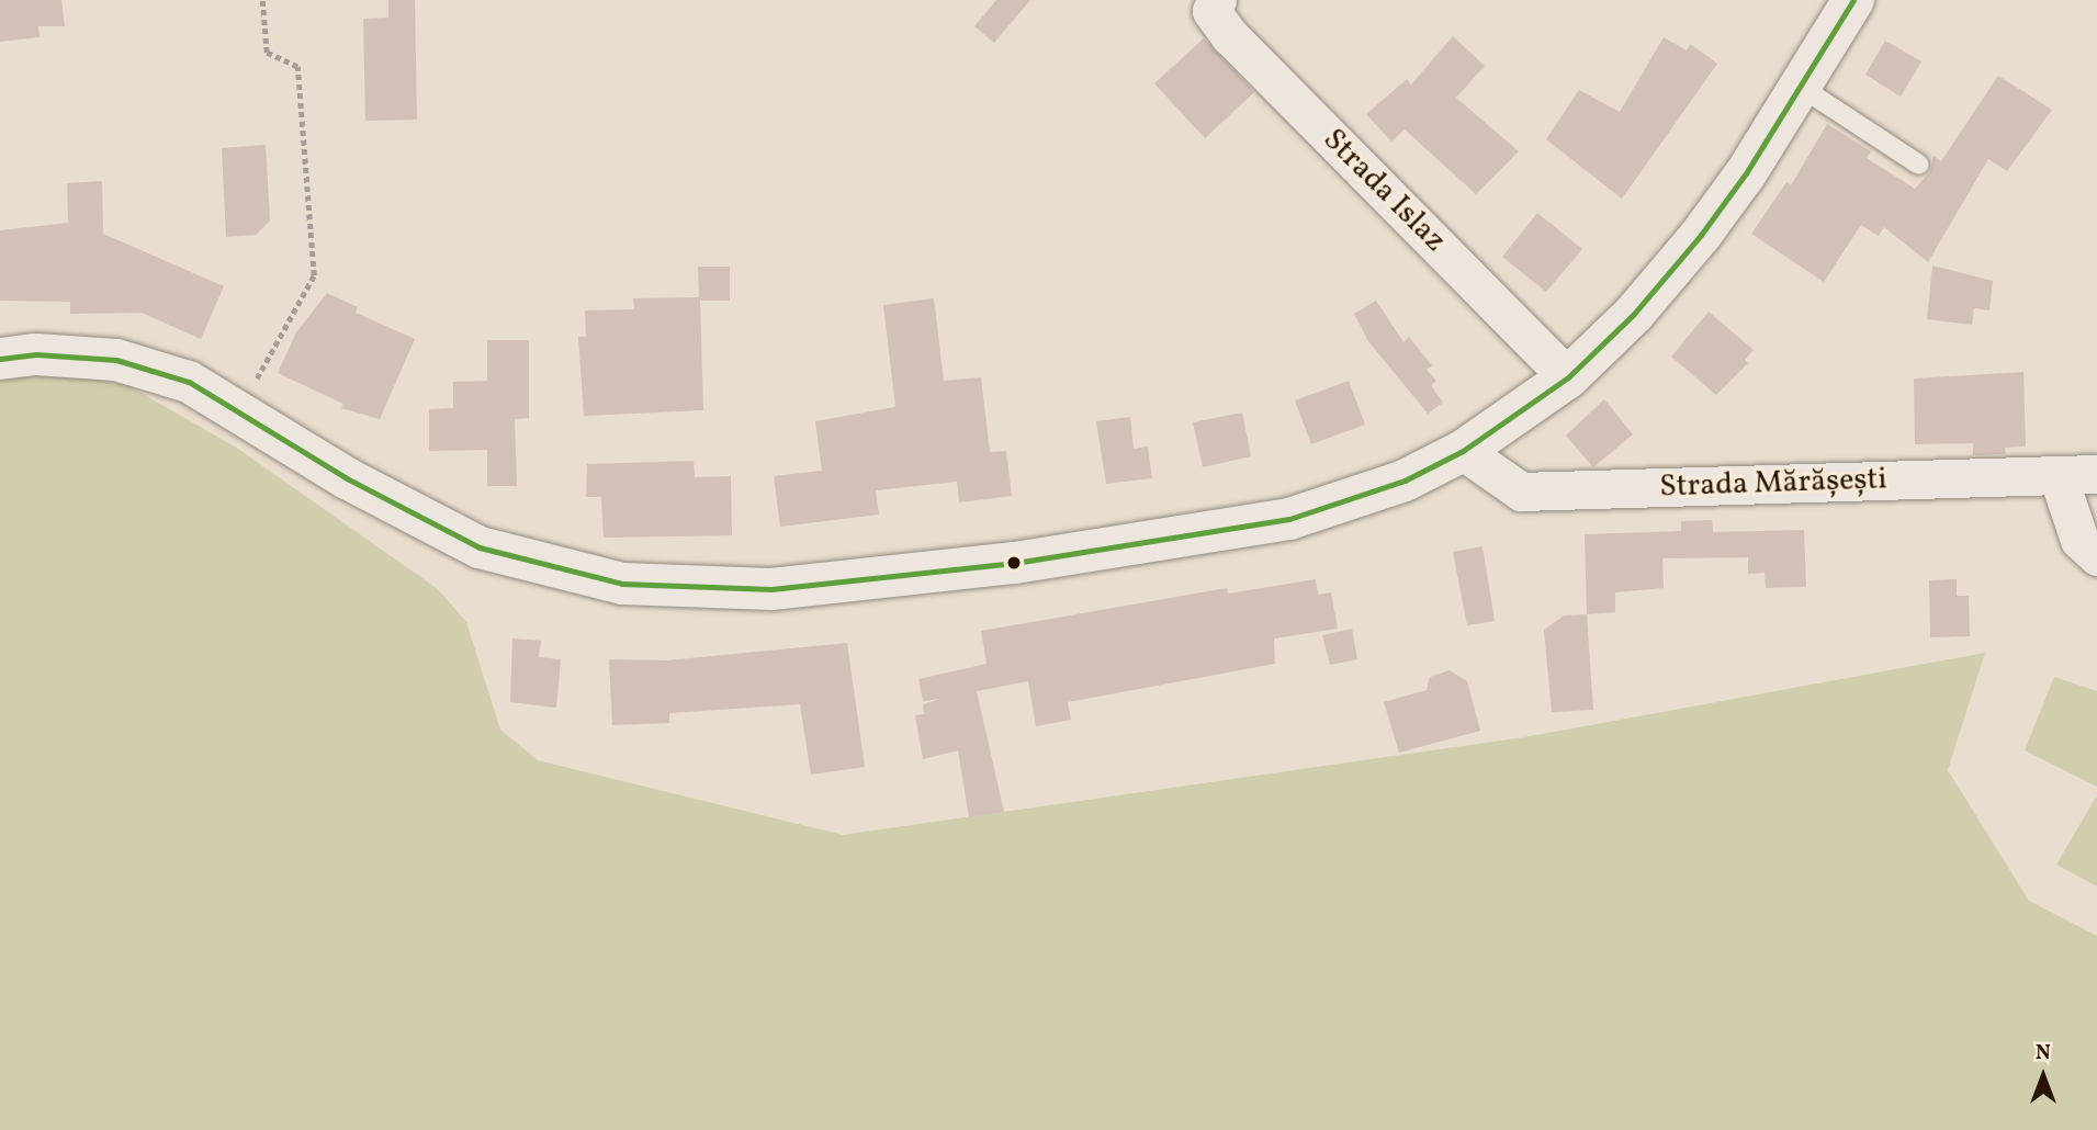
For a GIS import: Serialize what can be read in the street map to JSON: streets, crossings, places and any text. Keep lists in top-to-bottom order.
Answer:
{
  "streets": {
    "street": ["Strada Islaz", "Strada Mărășești"]
  },
  "north": "top"
}
